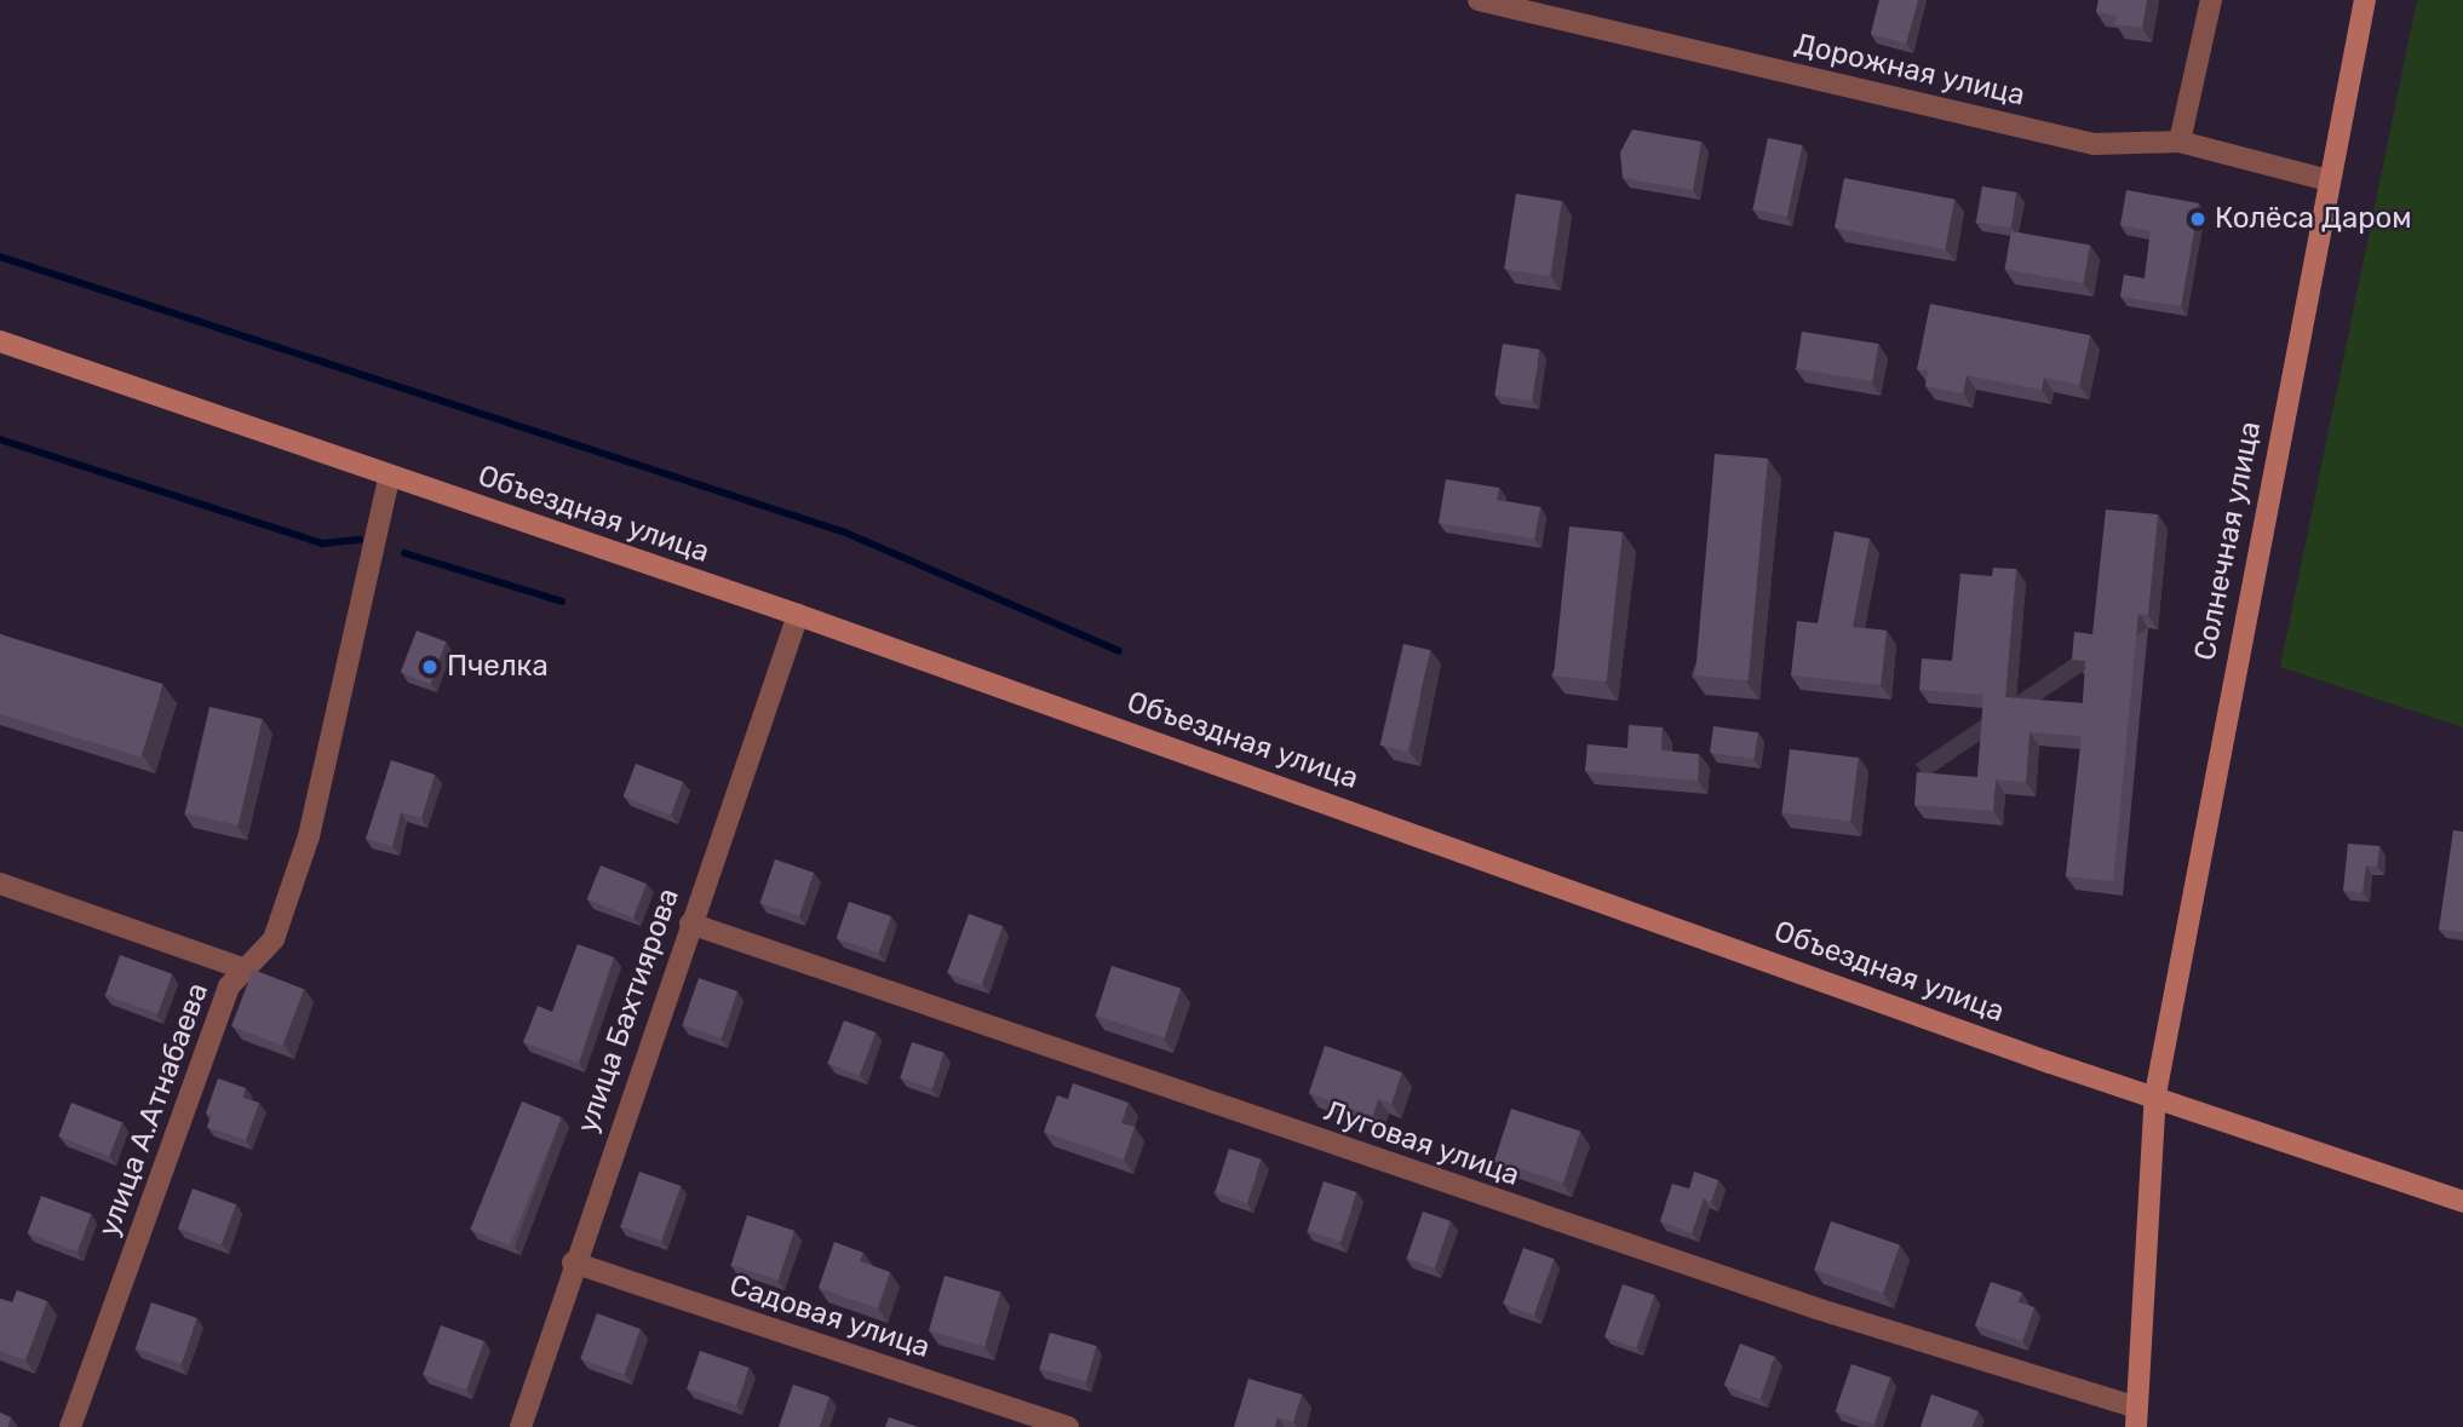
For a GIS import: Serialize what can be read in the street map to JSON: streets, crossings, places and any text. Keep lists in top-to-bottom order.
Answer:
{
  "streets": {
    "main road": ["Объездная улица", "Солнечная улица"],
    "street": [
      "Дорожная улица",
      "улица Бахтиярова",
      "улица А.Атнабаева",
      "Луговая улица",
      "Садовая улица"
    ]
  },
  "crossings": [
    ["Дорожная улица", "Солнечная улица"],
    ["Объездная улица", "Солнечная улица"],
    ["Объездная улица", "улица Бахтиярова"],
    ["Объездная улица", "улица А.Атнабаева"],
    ["Солнечная улица", "Луговая улица"],
    ["улица Бахтиярова", "Луговая улица"],
    ["улица Бахтиярова", "Садовая улица"]
  ],
  "places": ["Колёса Даром", "Пчелка"]
}
